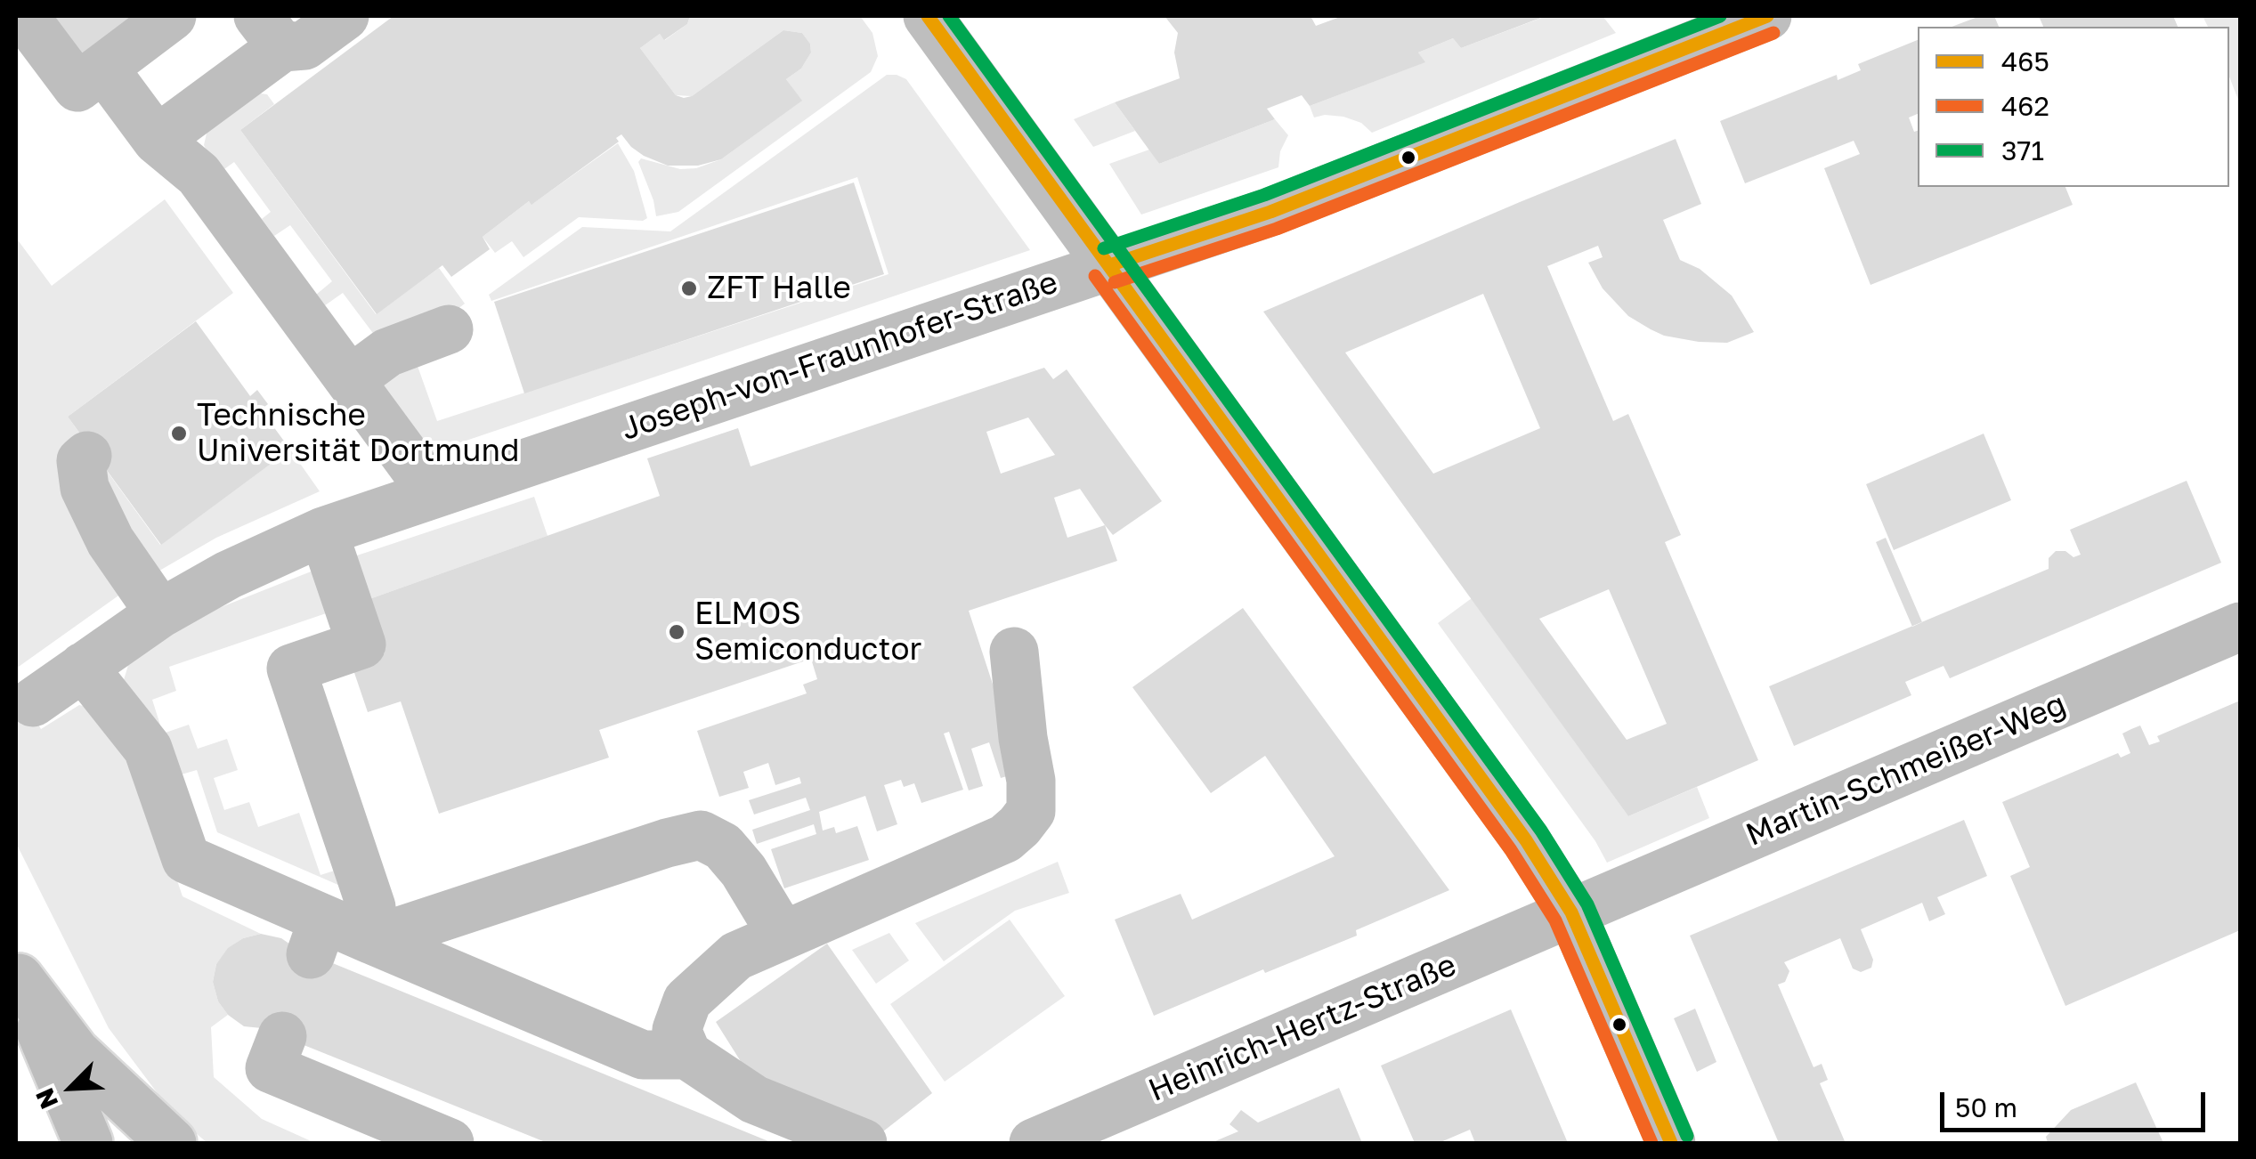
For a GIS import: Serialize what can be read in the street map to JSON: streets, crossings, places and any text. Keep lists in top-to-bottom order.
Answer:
{
  "streets": {
    "street": ["Joseph-von-Fraunhofer-Straße", "Martin-Schmeißer-Weg", "Heinrich-Hertz-Straße"]
  },
  "crossings": [
    ["Martin-Schmeißer-Weg", "Heinrich-Hertz-Straße"]
  ],
  "places": ["ZFT Halle", "Technische Universität Dortmund", "ELMOS Semiconductor"],
  "lines": ["transit line 465", "transit line 371", "transit line 462"],
  "legend": ["465", "462", "371"],
  "scale_bar": "50 m",
  "north": "bottom left"
}
